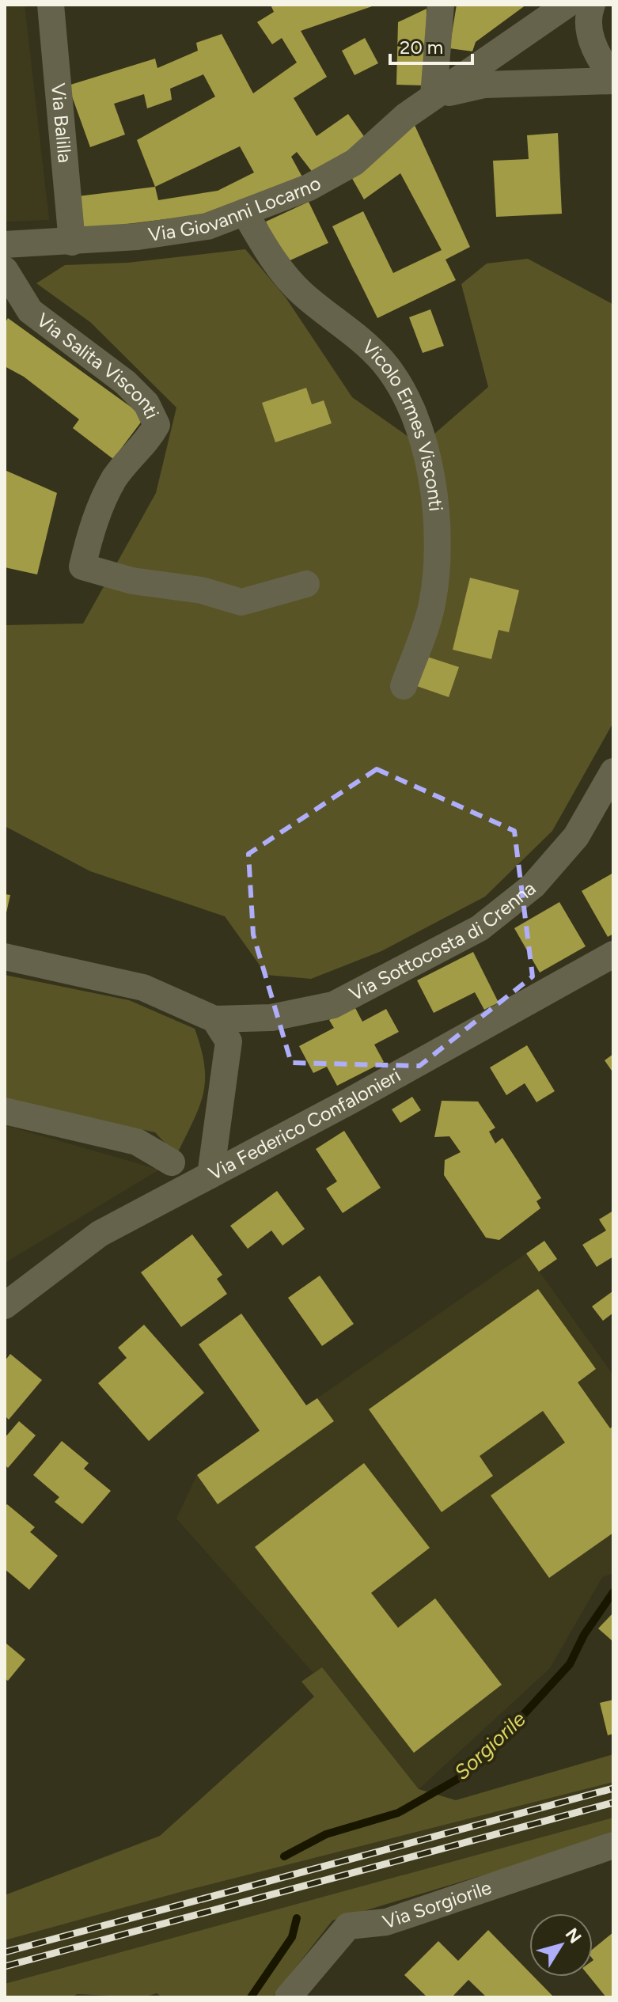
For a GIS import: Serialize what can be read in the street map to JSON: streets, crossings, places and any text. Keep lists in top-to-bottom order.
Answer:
{
  "streets": {
    "street": [
      "Via Balilla",
      "Via Giovanni Locarno",
      "Via Salita Visconti",
      "Vicolo Ermes Visconti",
      "Via Sottocosta di Crenna",
      "Via Federico Confalonieri",
      "Via Sorgiorile"
    ]
  },
  "crossings": [
    ["Via Balilla", "Via Giovanni Locarno"],
    ["Via Giovanni Locarno", "Vicolo Ermes Visconti"]
  ],
  "water": ["Sorgiorile"],
  "scale_bar": "20 m",
  "north": "top right"
}
